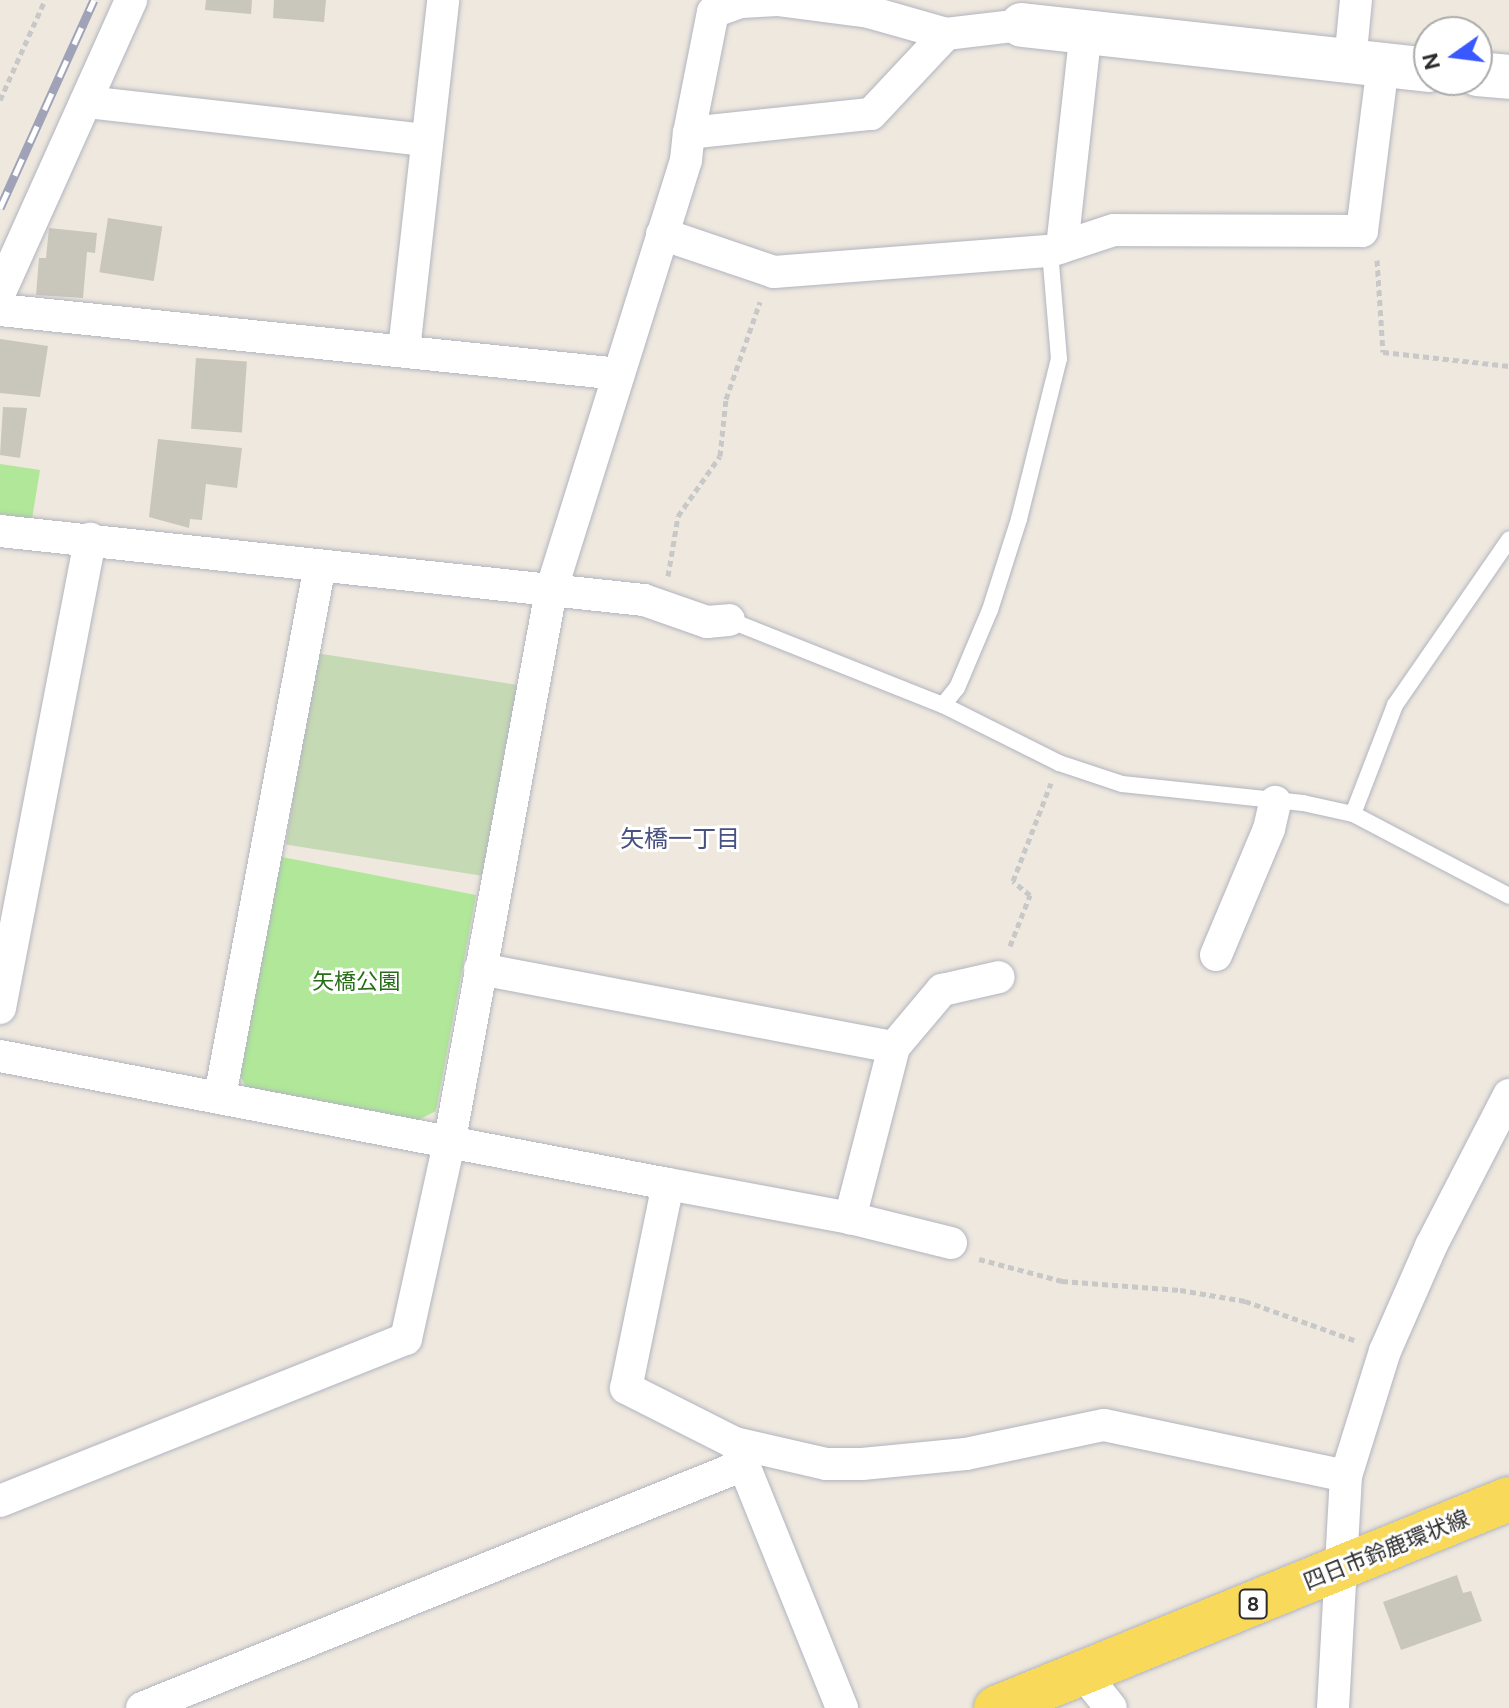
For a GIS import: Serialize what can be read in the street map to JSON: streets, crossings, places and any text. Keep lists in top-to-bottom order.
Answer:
{
  "streets": {
    "main road": ["四日市鈴鹿環状線", "8"]
  },
  "districts": ["矢橋一丁目"],
  "parks": ["矢橋公園"],
  "north": "left"
}
